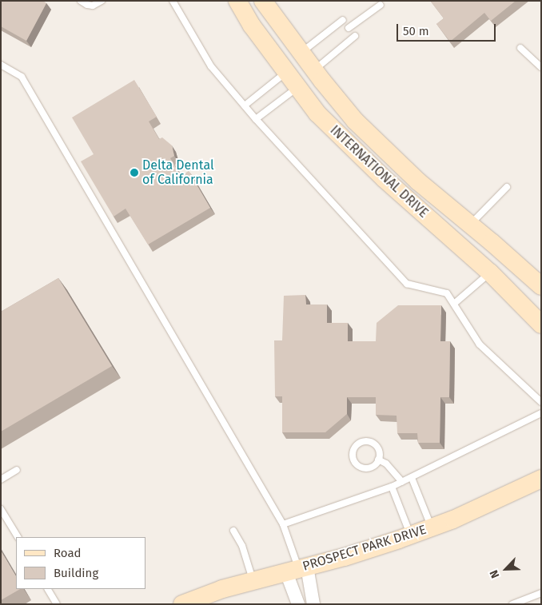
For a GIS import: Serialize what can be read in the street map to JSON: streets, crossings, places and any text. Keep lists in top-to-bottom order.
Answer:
{
  "streets": {
    "main road": ["INTERNATIONAL DRIVE", "PROSPECT PARK DRIVE"]
  },
  "places": ["Delta Dental of California"],
  "legend": ["Road", "Building"],
  "scale_bar": "50 m",
  "north": "bottom left"
}
